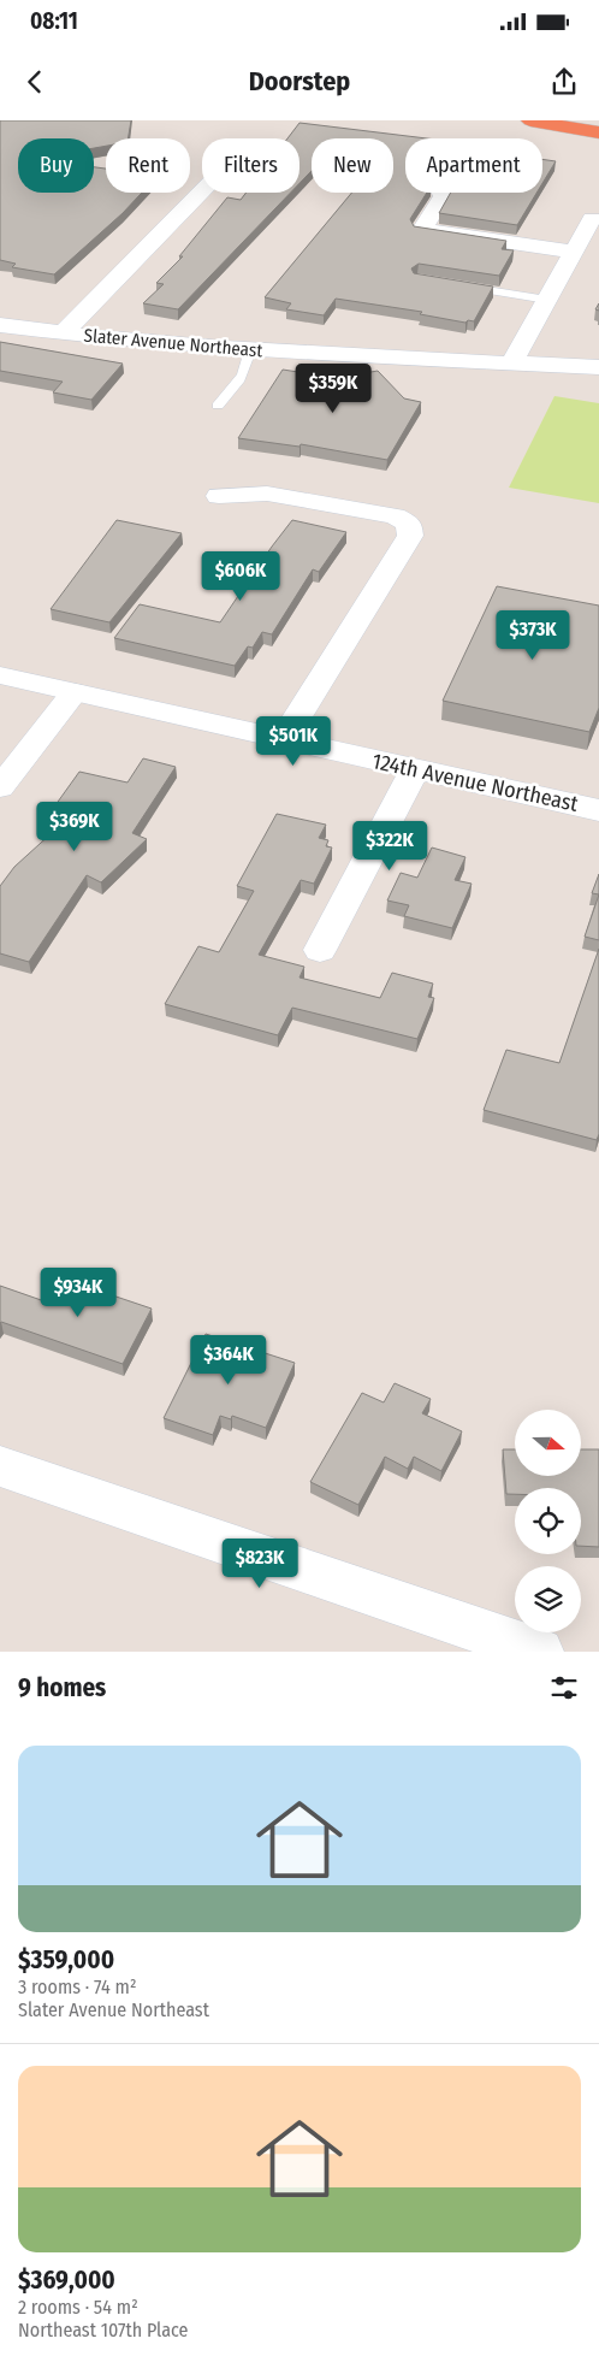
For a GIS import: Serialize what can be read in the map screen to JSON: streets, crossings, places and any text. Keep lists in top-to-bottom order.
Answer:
{
  "streets": {
    "street": ["Slater Avenue Northeast", "124th Avenue Northeast"]
  },
  "north": "right",
  "page": {
    "status": "08:11",
    "header": "Doorstep",
    "chip": [
      "Buy",
      "Rent",
      "Filters",
      "New",
      "Apartment"
    ],
    "price": [
      "$359K",
      "$606K",
      "$373K",
      "$501K",
      "$369K",
      "$322K",
      "$934K",
      "$364K",
      "$823K"
    ],
    "heading": "9 homes",
    "list": [
      {
        "name": "$359,000",
        "note": "3 rooms · 74 m² · Slater Avenue Northeast"
      },
      {
        "name": "$369,000",
        "note": "2 rooms · 54 m² · Northeast 107th Place"
      }
    ]
  }
}
